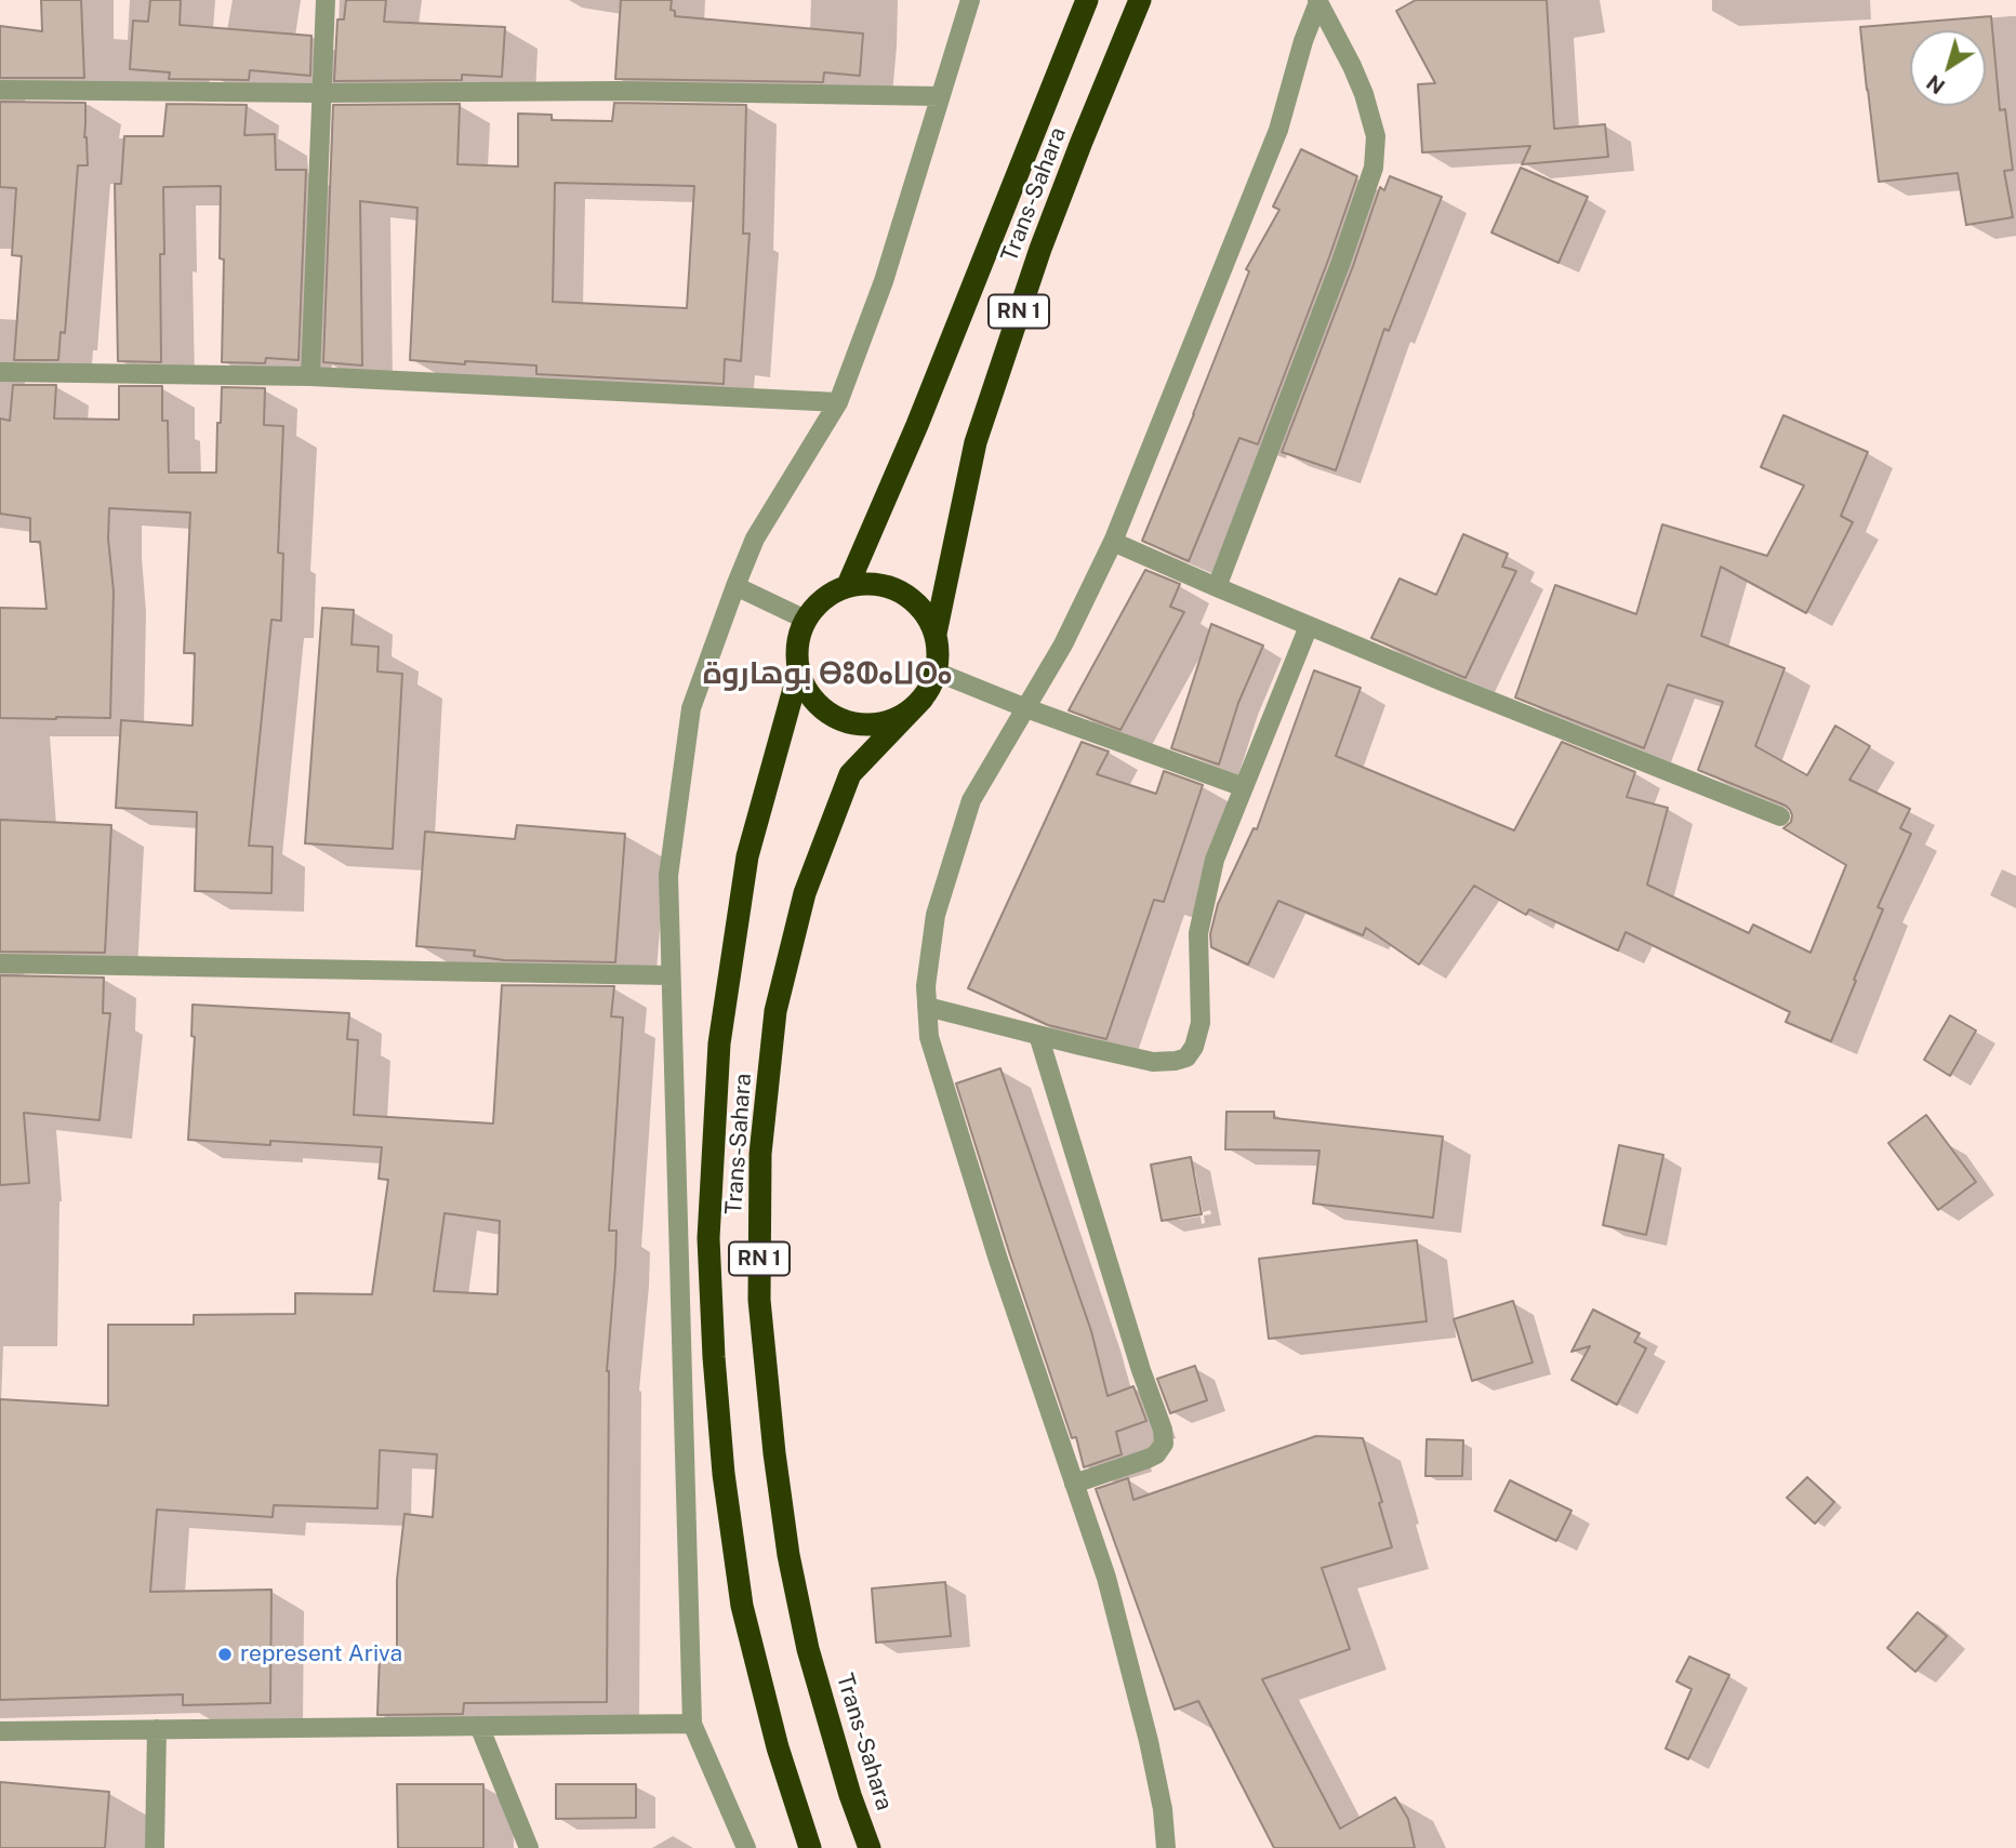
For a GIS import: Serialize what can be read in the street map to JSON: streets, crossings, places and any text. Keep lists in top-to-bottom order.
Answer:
{
  "streets": {
    "highway": ["Trans-Sahara", "RN 1"]
  },
  "districts": ["بوهاروة ⴱⵓⵀⴰⵡⵔⴰ"],
  "places": ["represent Ariva"],
  "north": "bottom left"
}
